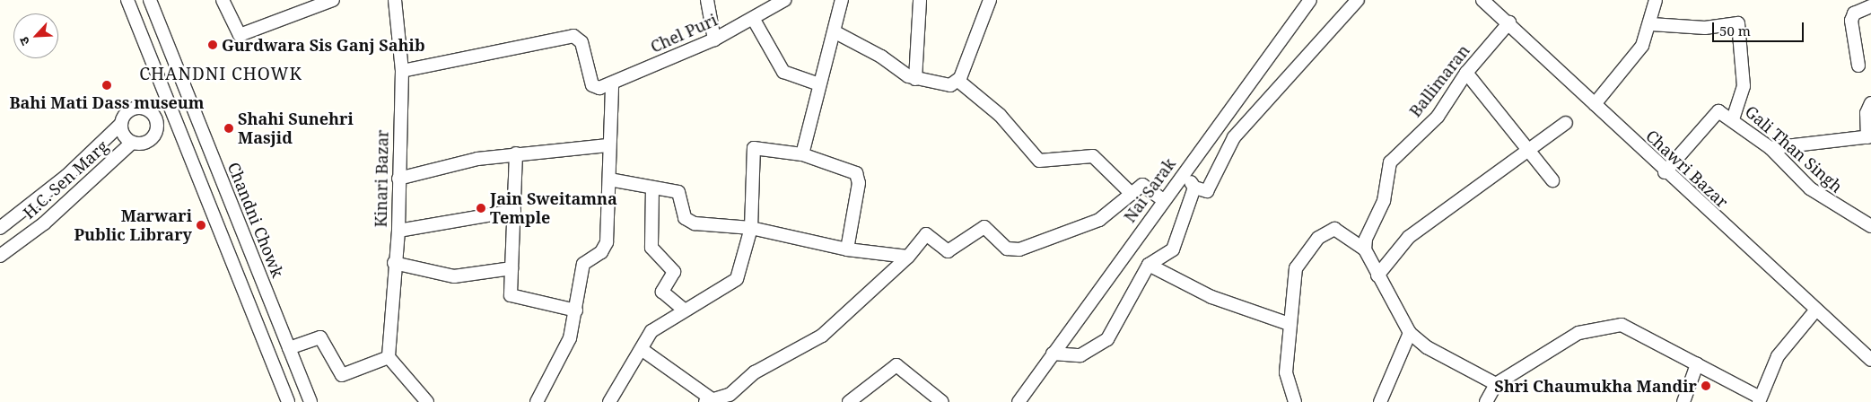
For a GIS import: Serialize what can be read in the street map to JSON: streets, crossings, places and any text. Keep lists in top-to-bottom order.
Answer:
{
  "streets": {
    "street": [
      "Chel Puri",
      "Ballimaran",
      "Gali Than Singh",
      "Chawri Bazar",
      "Kinari Bazar",
      "H.C. Sen Marg",
      "Nai Sarak",
      "Chandni Chowk"
    ]
  },
  "crossings": [
    ["Chel Puri", "Kinari Bazar"],
    ["Ballimaran", "Chawri Bazar"],
    ["Gali Than Singh", "Chawri Bazar"]
  ],
  "districts": ["CHANDNI CHOWK"],
  "places": [
    "Gurdwara Sis Ganj Sahib",
    "Bahi Mati Dass museum",
    "Shahi Sunehri Masjid",
    "Jain Sweitamna Temple",
    "Marwari Public Library",
    "Shri Chaumukha Mandir"
  ],
  "scale_bar": "50 m",
  "north": "bottom left"
}
